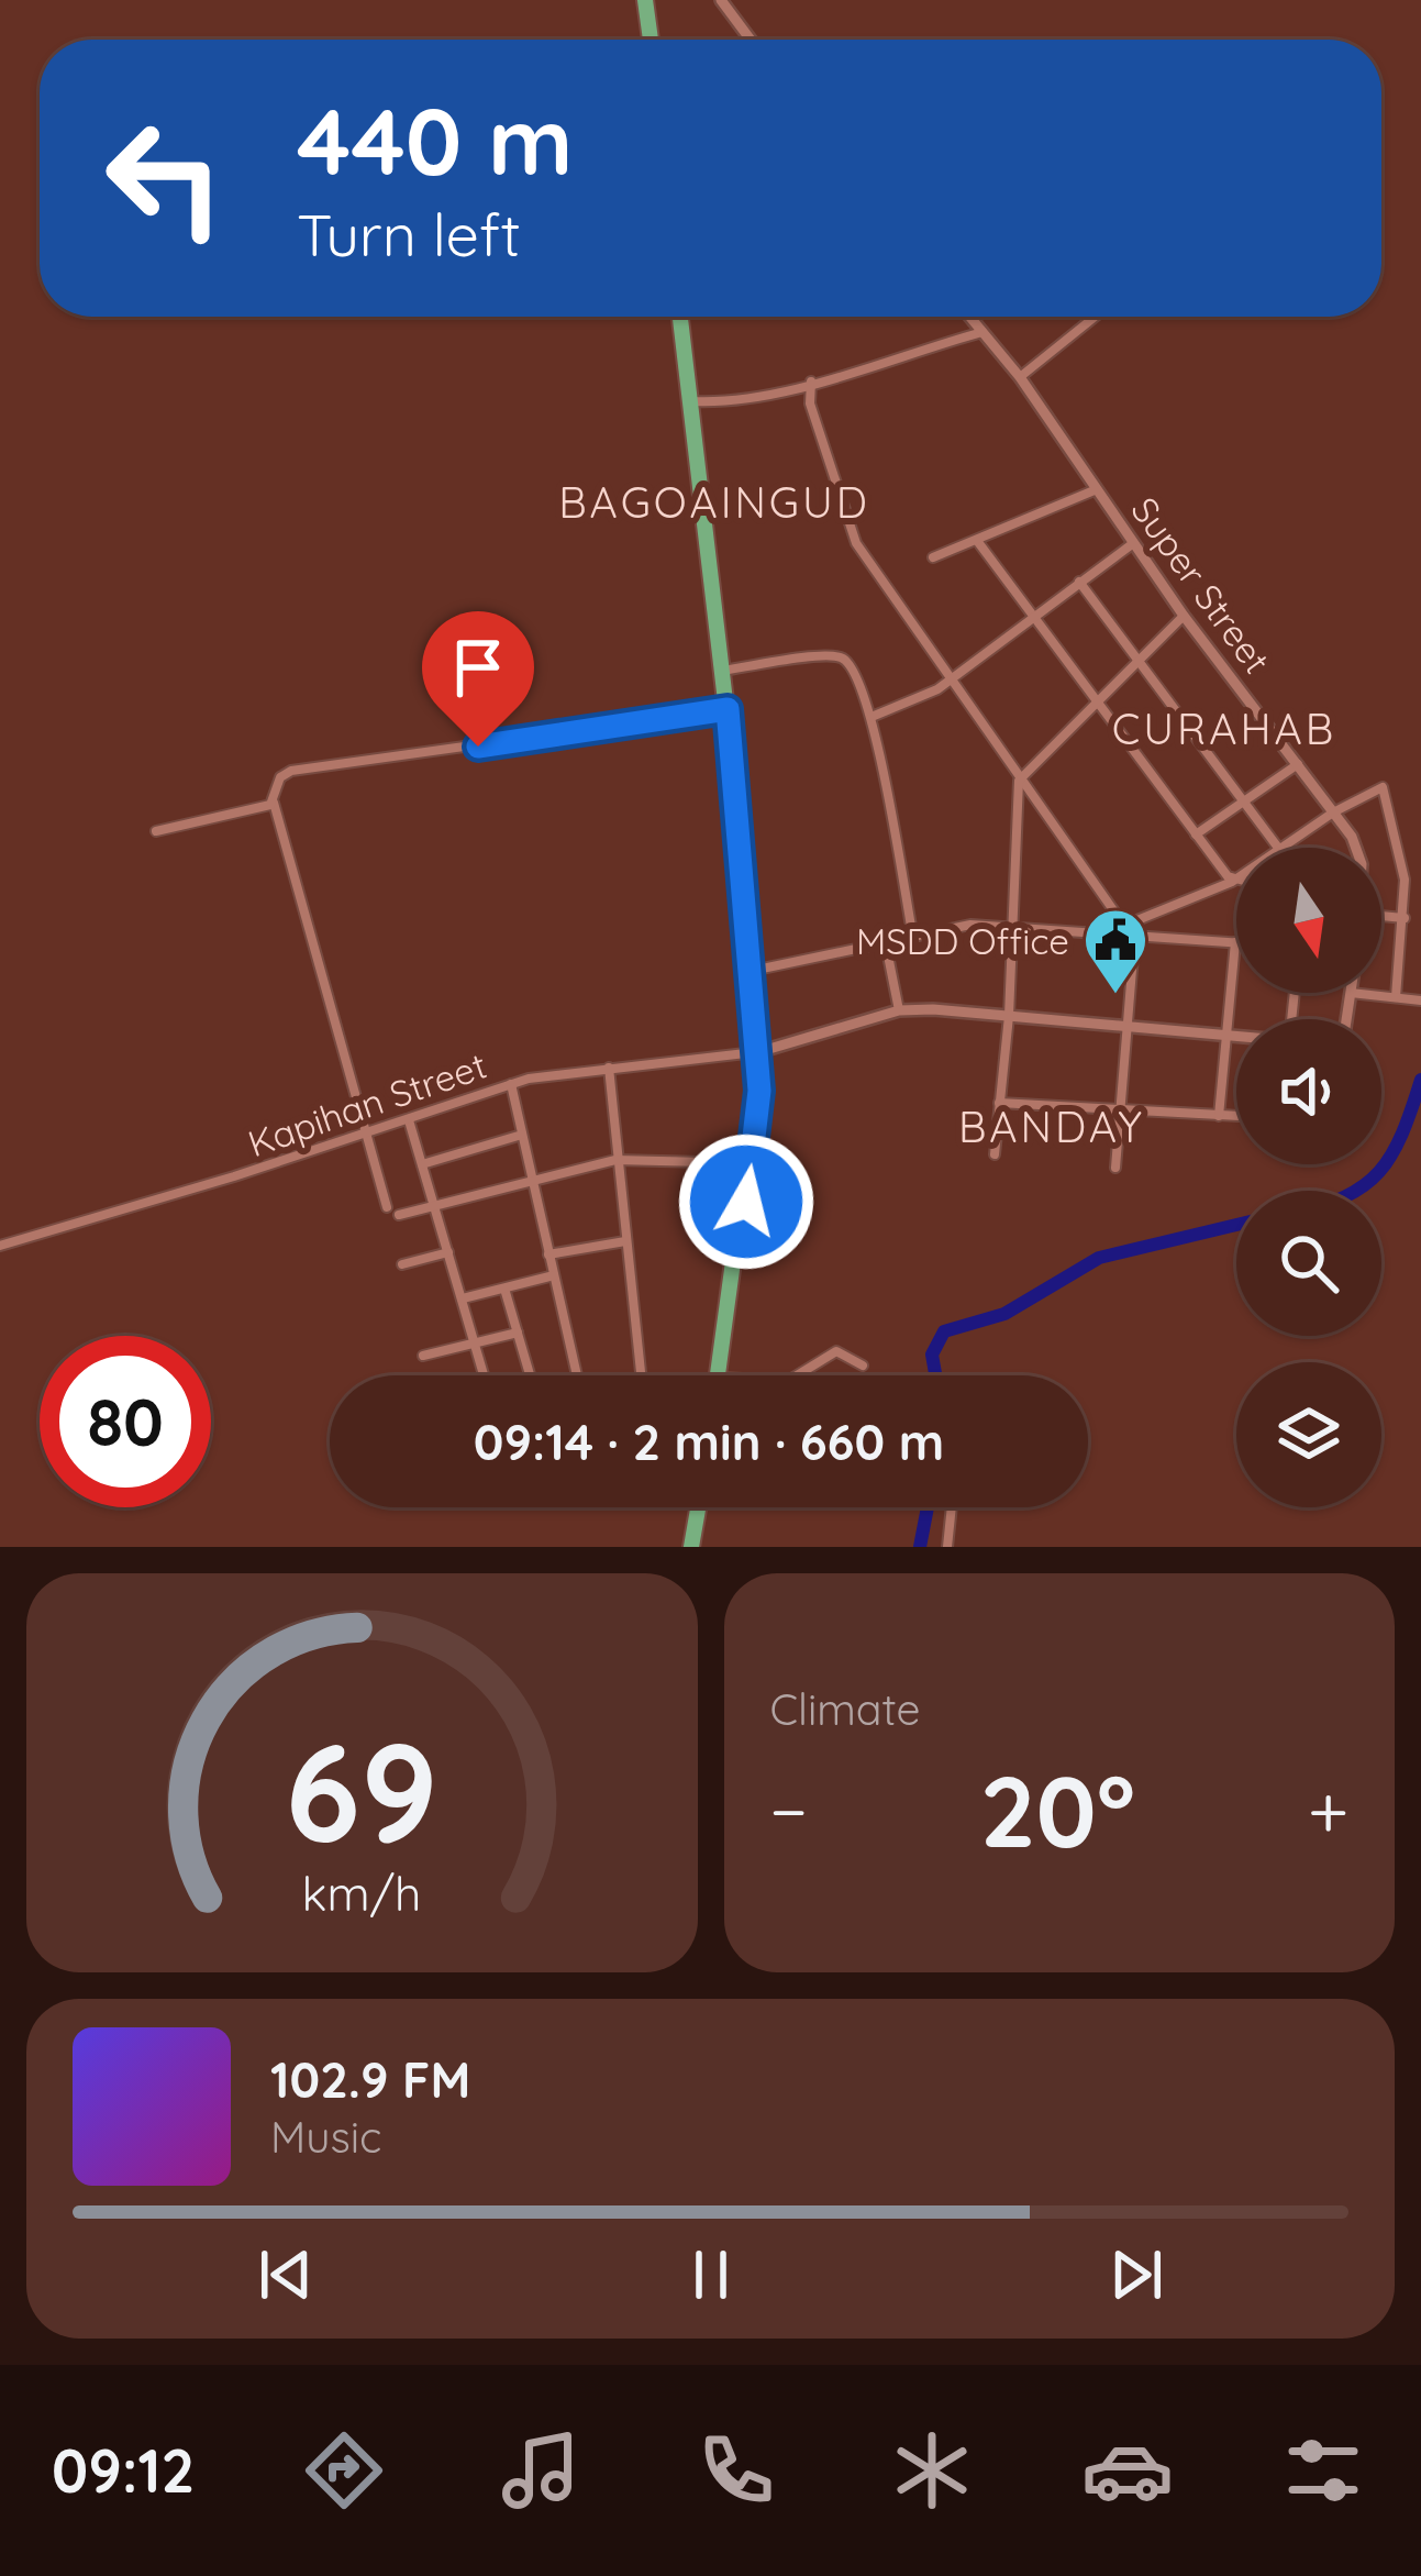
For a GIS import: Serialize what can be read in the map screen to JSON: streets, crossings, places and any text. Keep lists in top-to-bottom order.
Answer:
{
  "streets": {
    "street": ["Super Street", "Kapihan Street"]
  },
  "districts": ["BAGOAINGUD", "CURAHAB", "BANDAY"],
  "places": {
    "public building": ["MSDD Office"]
  },
  "north": "bottom",
  "page": {
    "turn": ["440 m", "Turn left"],
    "limit": "80",
    "trip": "09:14 · 2 min · 660 m",
    "tile": "Climate",
    "heat": ["−", "20°", "+"],
    "song": ["102.9 FM", "Music"],
    "tabs": "09:12",
    "gauge": ["69", "km/h"]
  }
}
